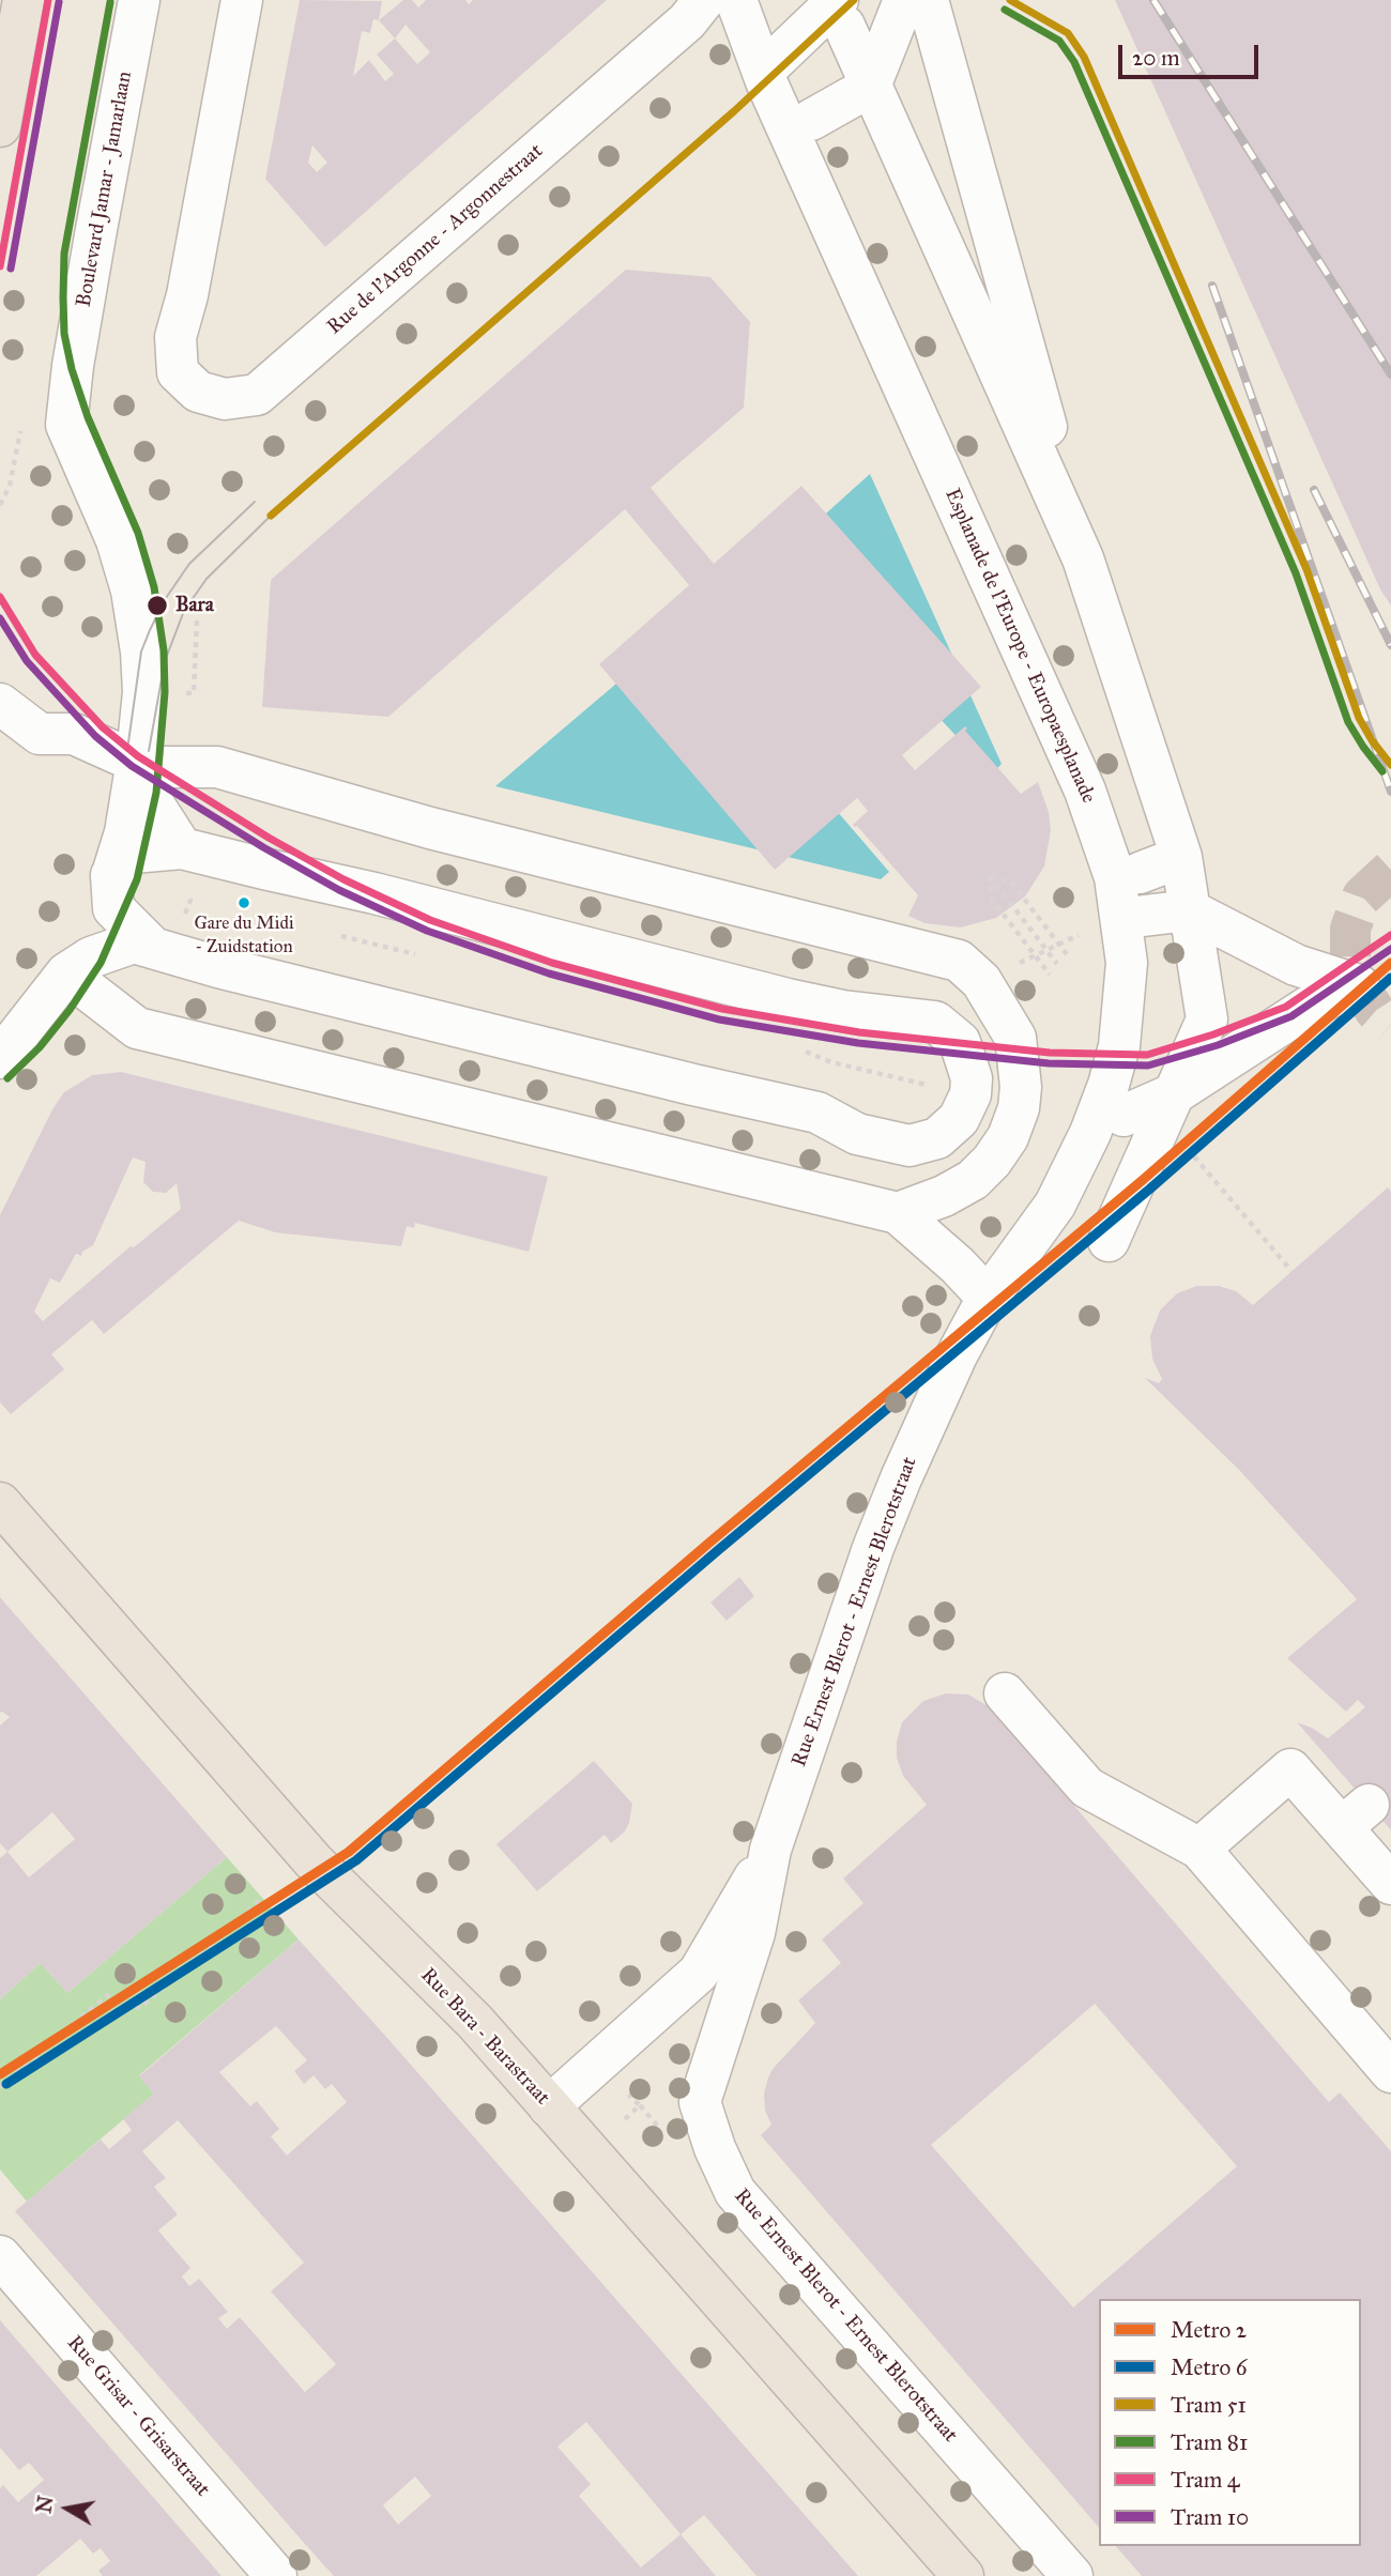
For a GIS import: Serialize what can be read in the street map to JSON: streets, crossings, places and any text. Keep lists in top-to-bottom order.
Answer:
{
  "streets": {
    "main road": ["Rue Bara - Barastraat"],
    "street": [
      "Boulevard Jamar - Jamarlaan",
      "Rue de l'Argonne - Argonnestraat",
      "Esplanade de l'Europe - Europaesplanade",
      "Rue Ernest Blerot - Ernest Blerotstraat",
      "Rue Grisar - Grisarstraat"
    ]
  },
  "crossings": [
    ["Esplanade de l'Europe - Europaesplanade", "Rue Ernest Blerot - Ernest Blerotstraat"],
    ["Rue Ernest Blerot - Ernest Blerotstraat", "Rue Bara - Barastraat"]
  ],
  "places": ["Bara", "Gare du Midi - Zuidstation"],
  "lines": [
    "tram line 51",
    "tram line 4",
    "tram line 81",
    "tram line 10",
    "metro line 2",
    "metro line 6"
  ],
  "legend": [
    "Metro 2",
    "Metro 6",
    "Tram 51",
    "Tram 81",
    "Tram 4",
    "Tram 10"
  ],
  "scale_bar": "20 m",
  "north": "left"
}
